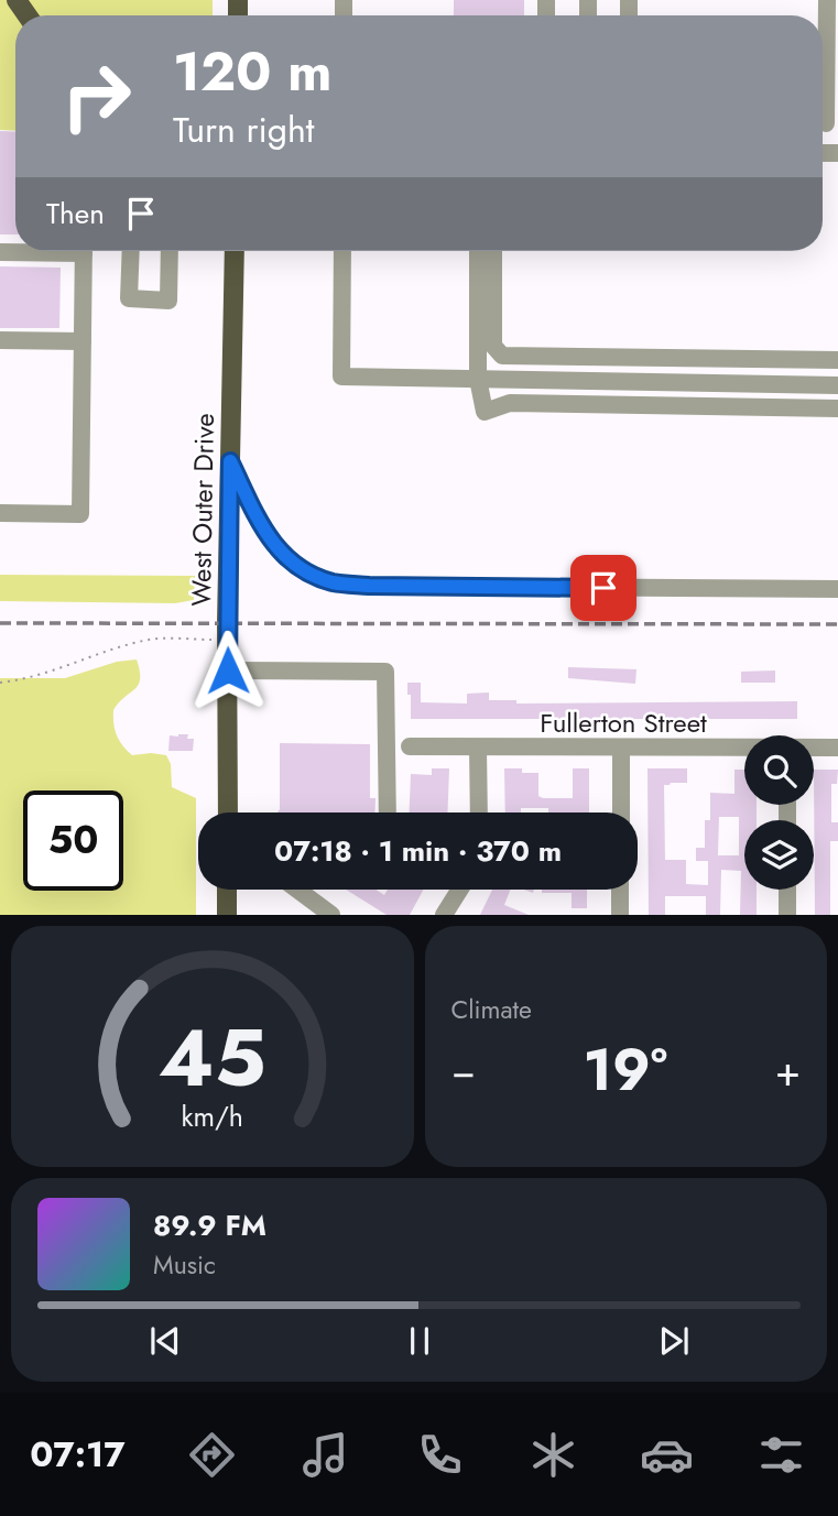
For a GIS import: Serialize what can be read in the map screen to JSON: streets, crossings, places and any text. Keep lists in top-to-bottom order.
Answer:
{
  "streets": {
    "main road": ["West Outer Drive"],
    "street": ["Fullerton Street"]
  },
  "page": {
    "turn": ["120 m", "Turn right"],
    "then": "Then",
    "limit": "50",
    "trip": "07:18 · 1 min · 370 m",
    "tile": "Climate",
    "heat": ["−", "19°", "+"],
    "song": ["89.9 FM", "Music"],
    "tabs": "07:17",
    "gauge": ["45", "km/h"]
  }
}
